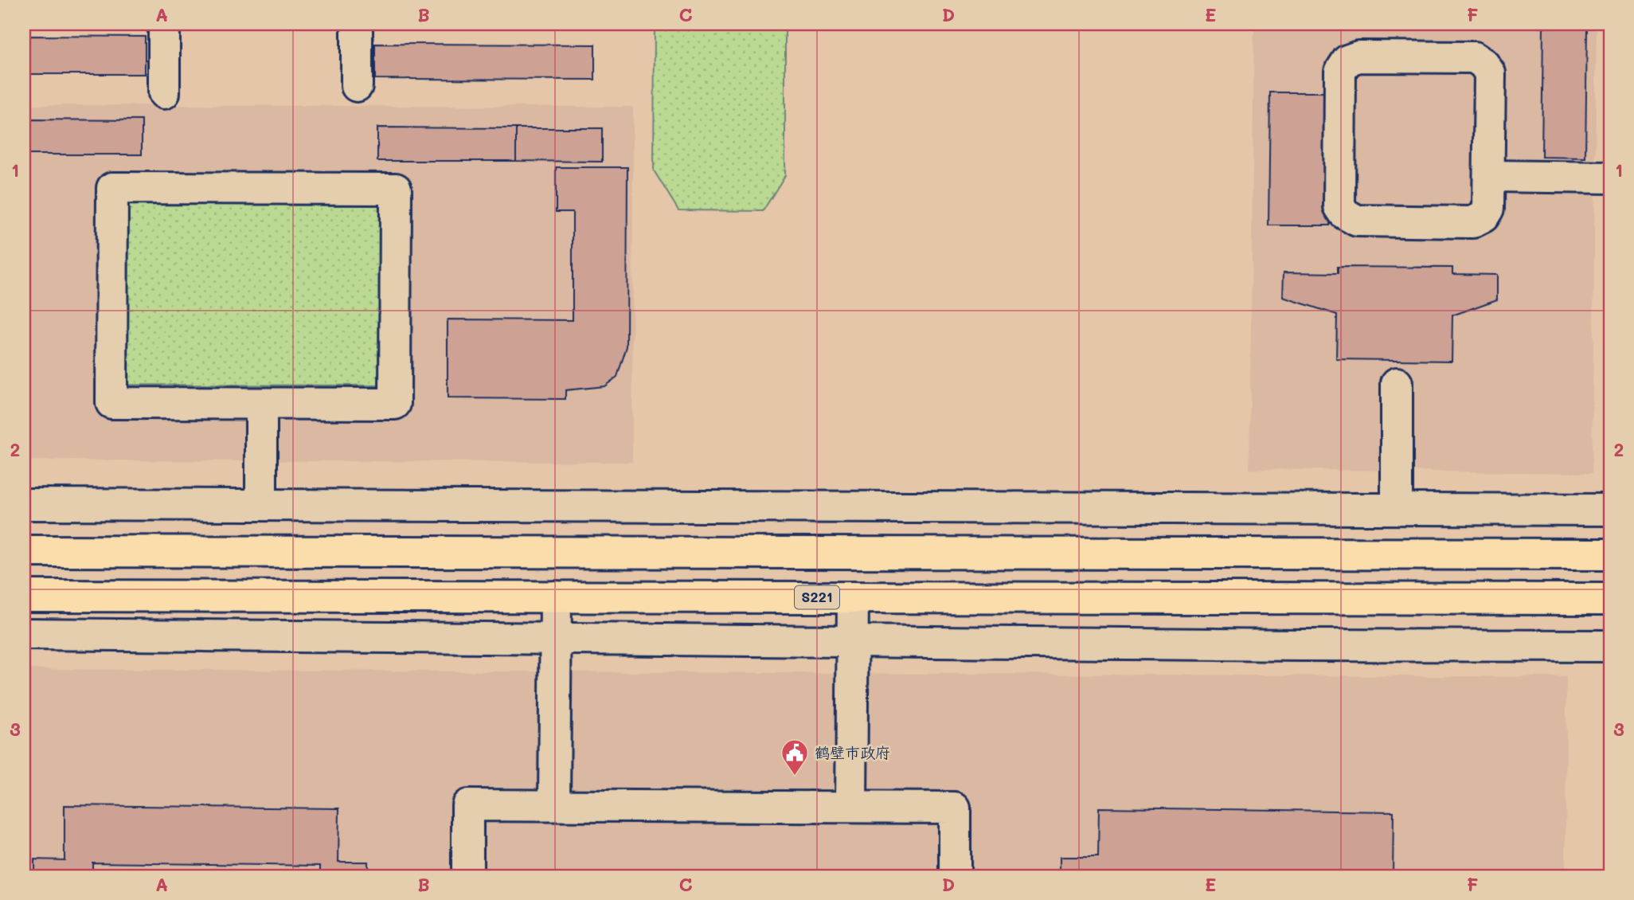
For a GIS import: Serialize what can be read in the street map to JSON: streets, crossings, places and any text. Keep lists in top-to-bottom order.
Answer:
{
  "streets": {
    "main road": ["S221"]
  },
  "places": {
    "public building": ["鹤壁市政府"]
  },
  "grid": {
    "columns": [
      "A",
      "B",
      "C",
      "D",
      "E",
      "F"
    ],
    "rows": ["1", "2", "3"]
  }
}
